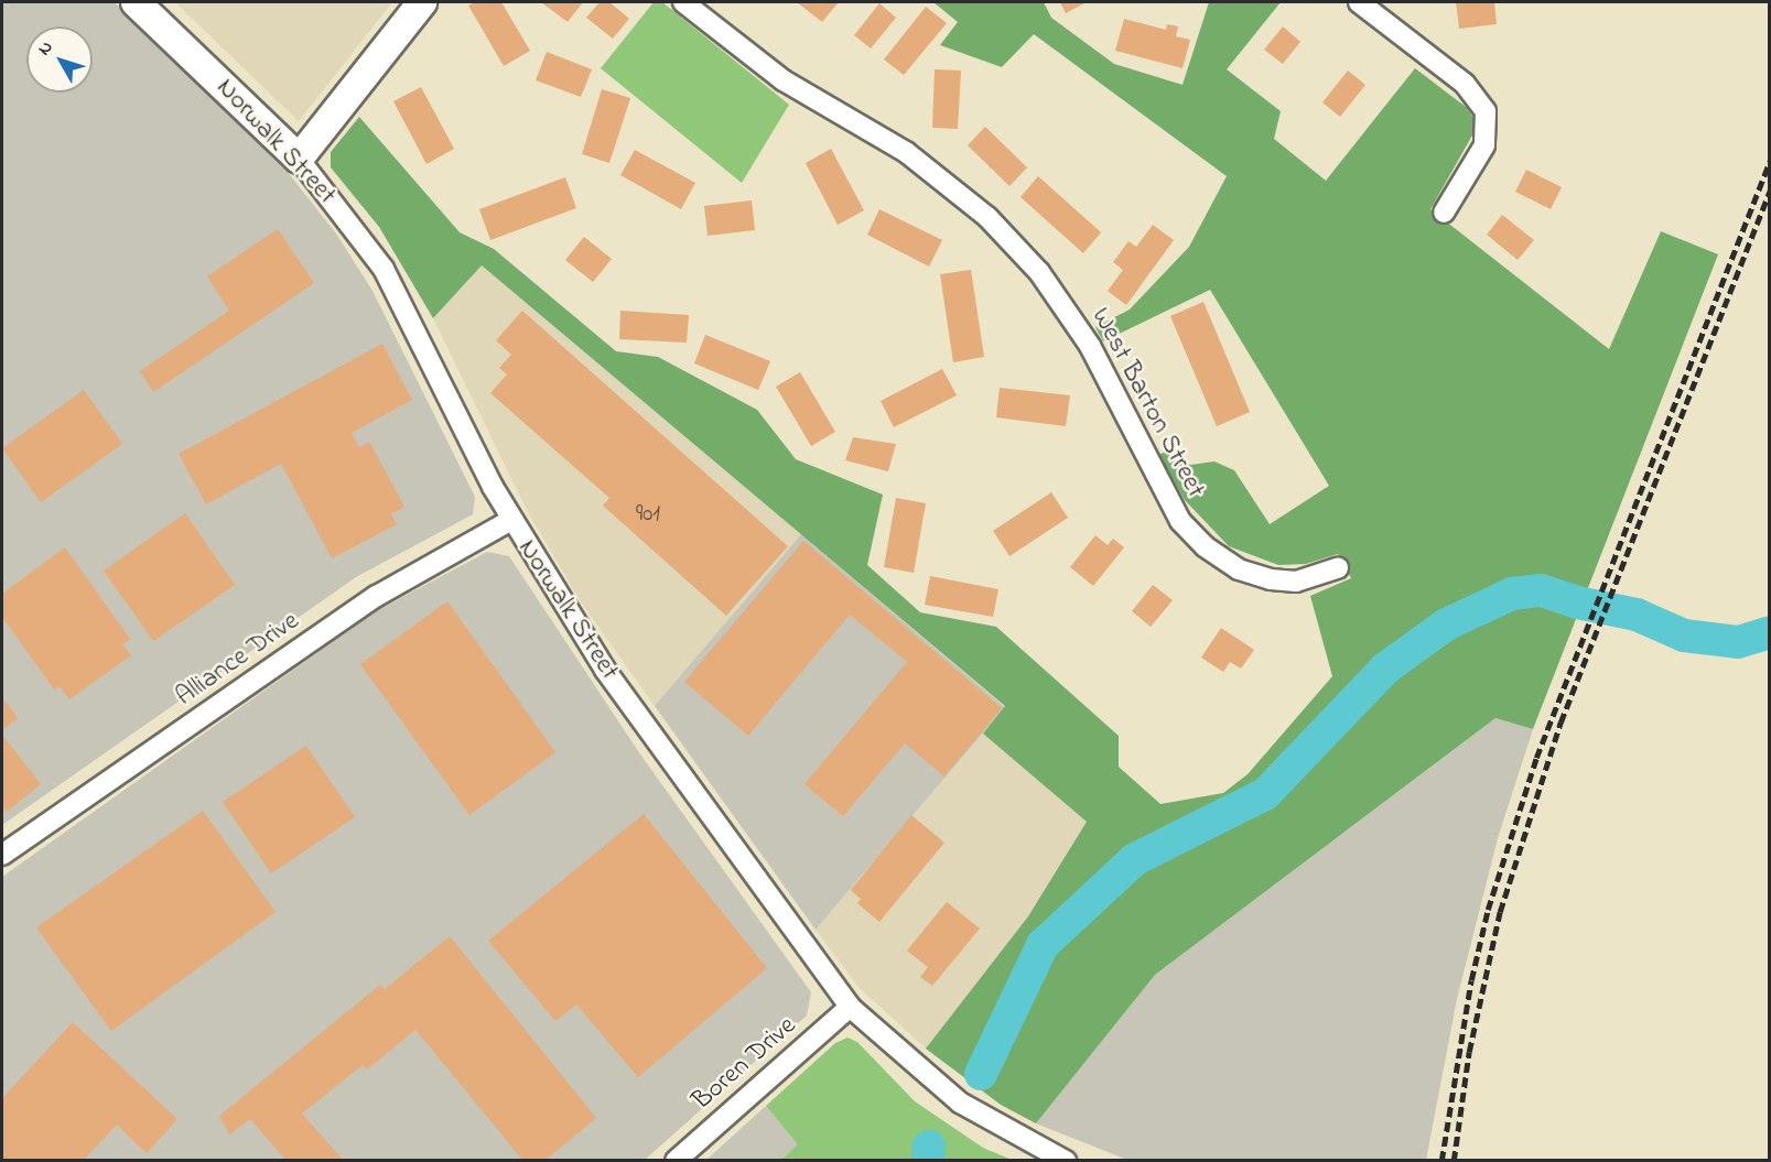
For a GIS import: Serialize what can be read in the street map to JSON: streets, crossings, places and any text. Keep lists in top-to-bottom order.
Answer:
{
  "streets": {
    "street": [
      "Norwalk Street",
      "West Barton Street",
      "Alliance Drive",
      "Boren Drive"
    ]
  },
  "crossings": [
    ["Norwalk Street", "Alliance Drive"],
    ["Norwalk Street", "Boren Drive"]
  ],
  "house_numbers": ["901"],
  "north": "top left"
}
